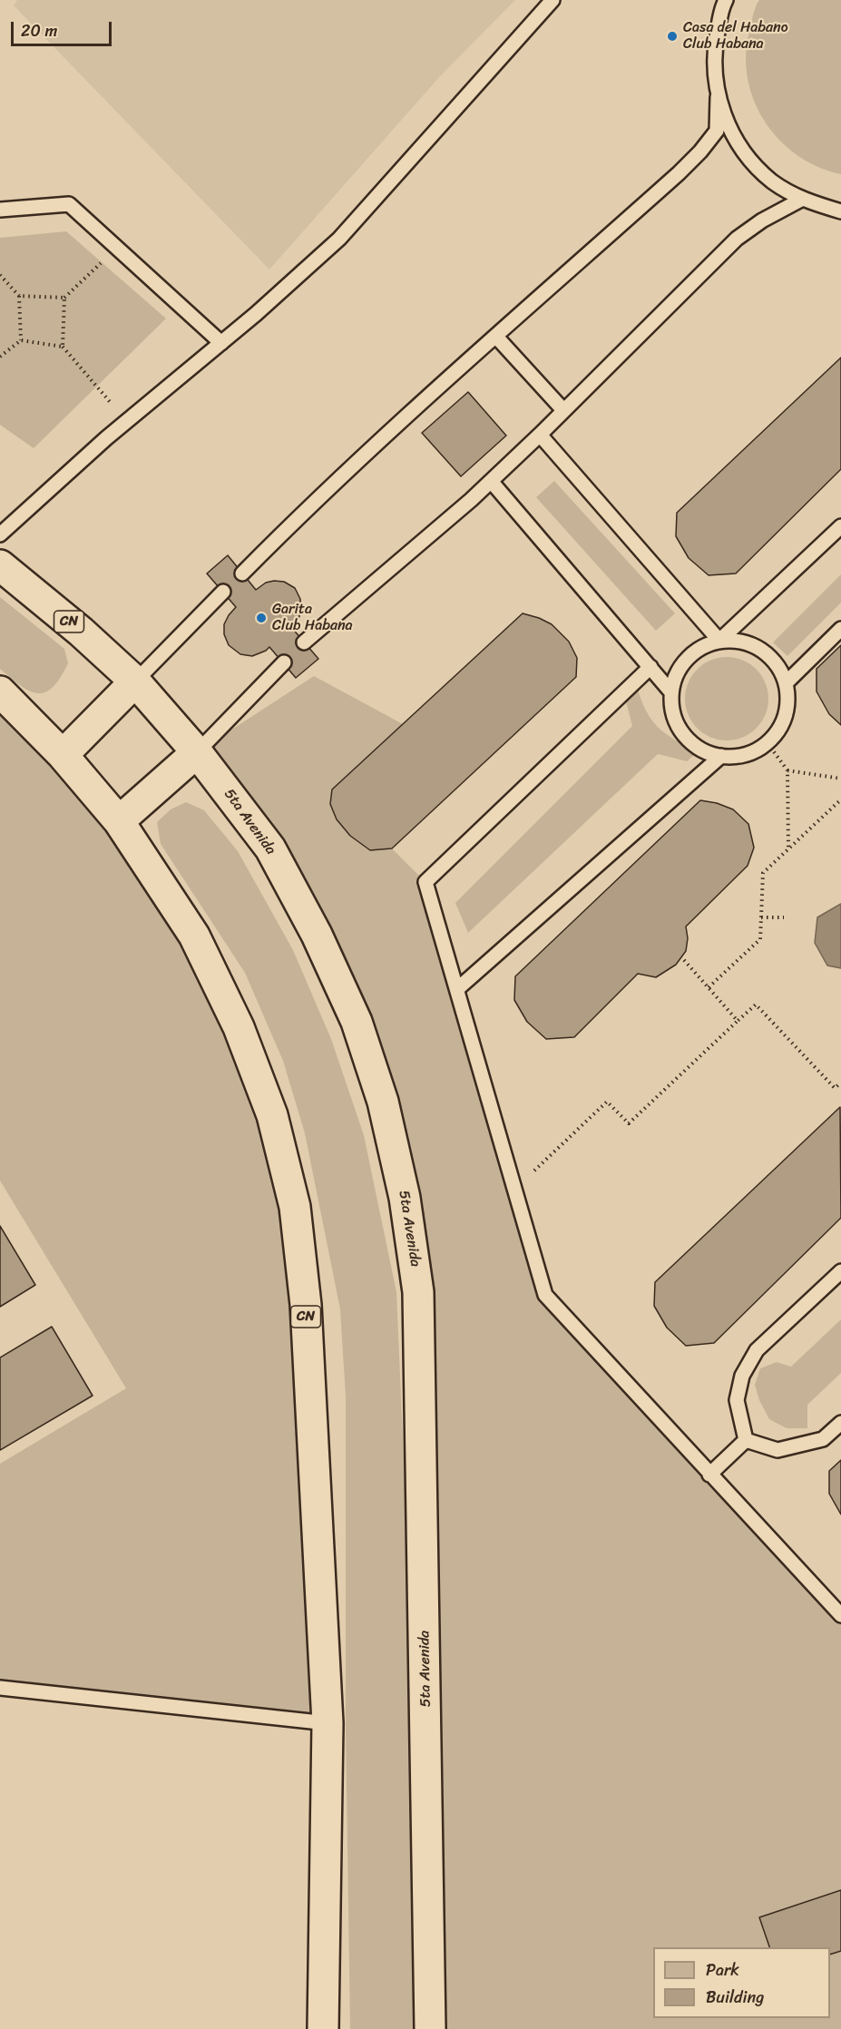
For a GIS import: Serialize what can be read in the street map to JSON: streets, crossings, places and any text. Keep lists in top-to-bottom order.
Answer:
{
  "streets": {
    "highway": ["CN", "5ta Avenida"]
  },
  "places": ["Casa del Habano Club Habana", "Garita Club Habana"],
  "legend": ["Park", "Building"],
  "scale_bar": "20 m"
}
